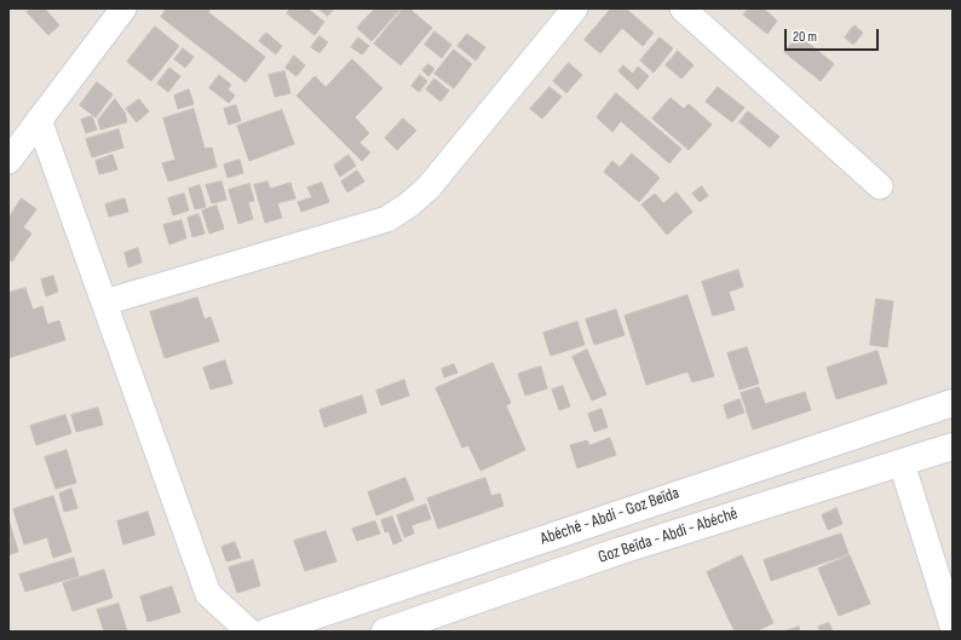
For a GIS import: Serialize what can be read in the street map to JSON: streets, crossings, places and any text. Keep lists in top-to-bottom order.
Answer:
{
  "streets": {
    "main road": ["Abéché - Abdi - Goz Beïda", "Goz Beïda - Abdi - Abéché"]
  },
  "scale_bar": "20 m"
}
